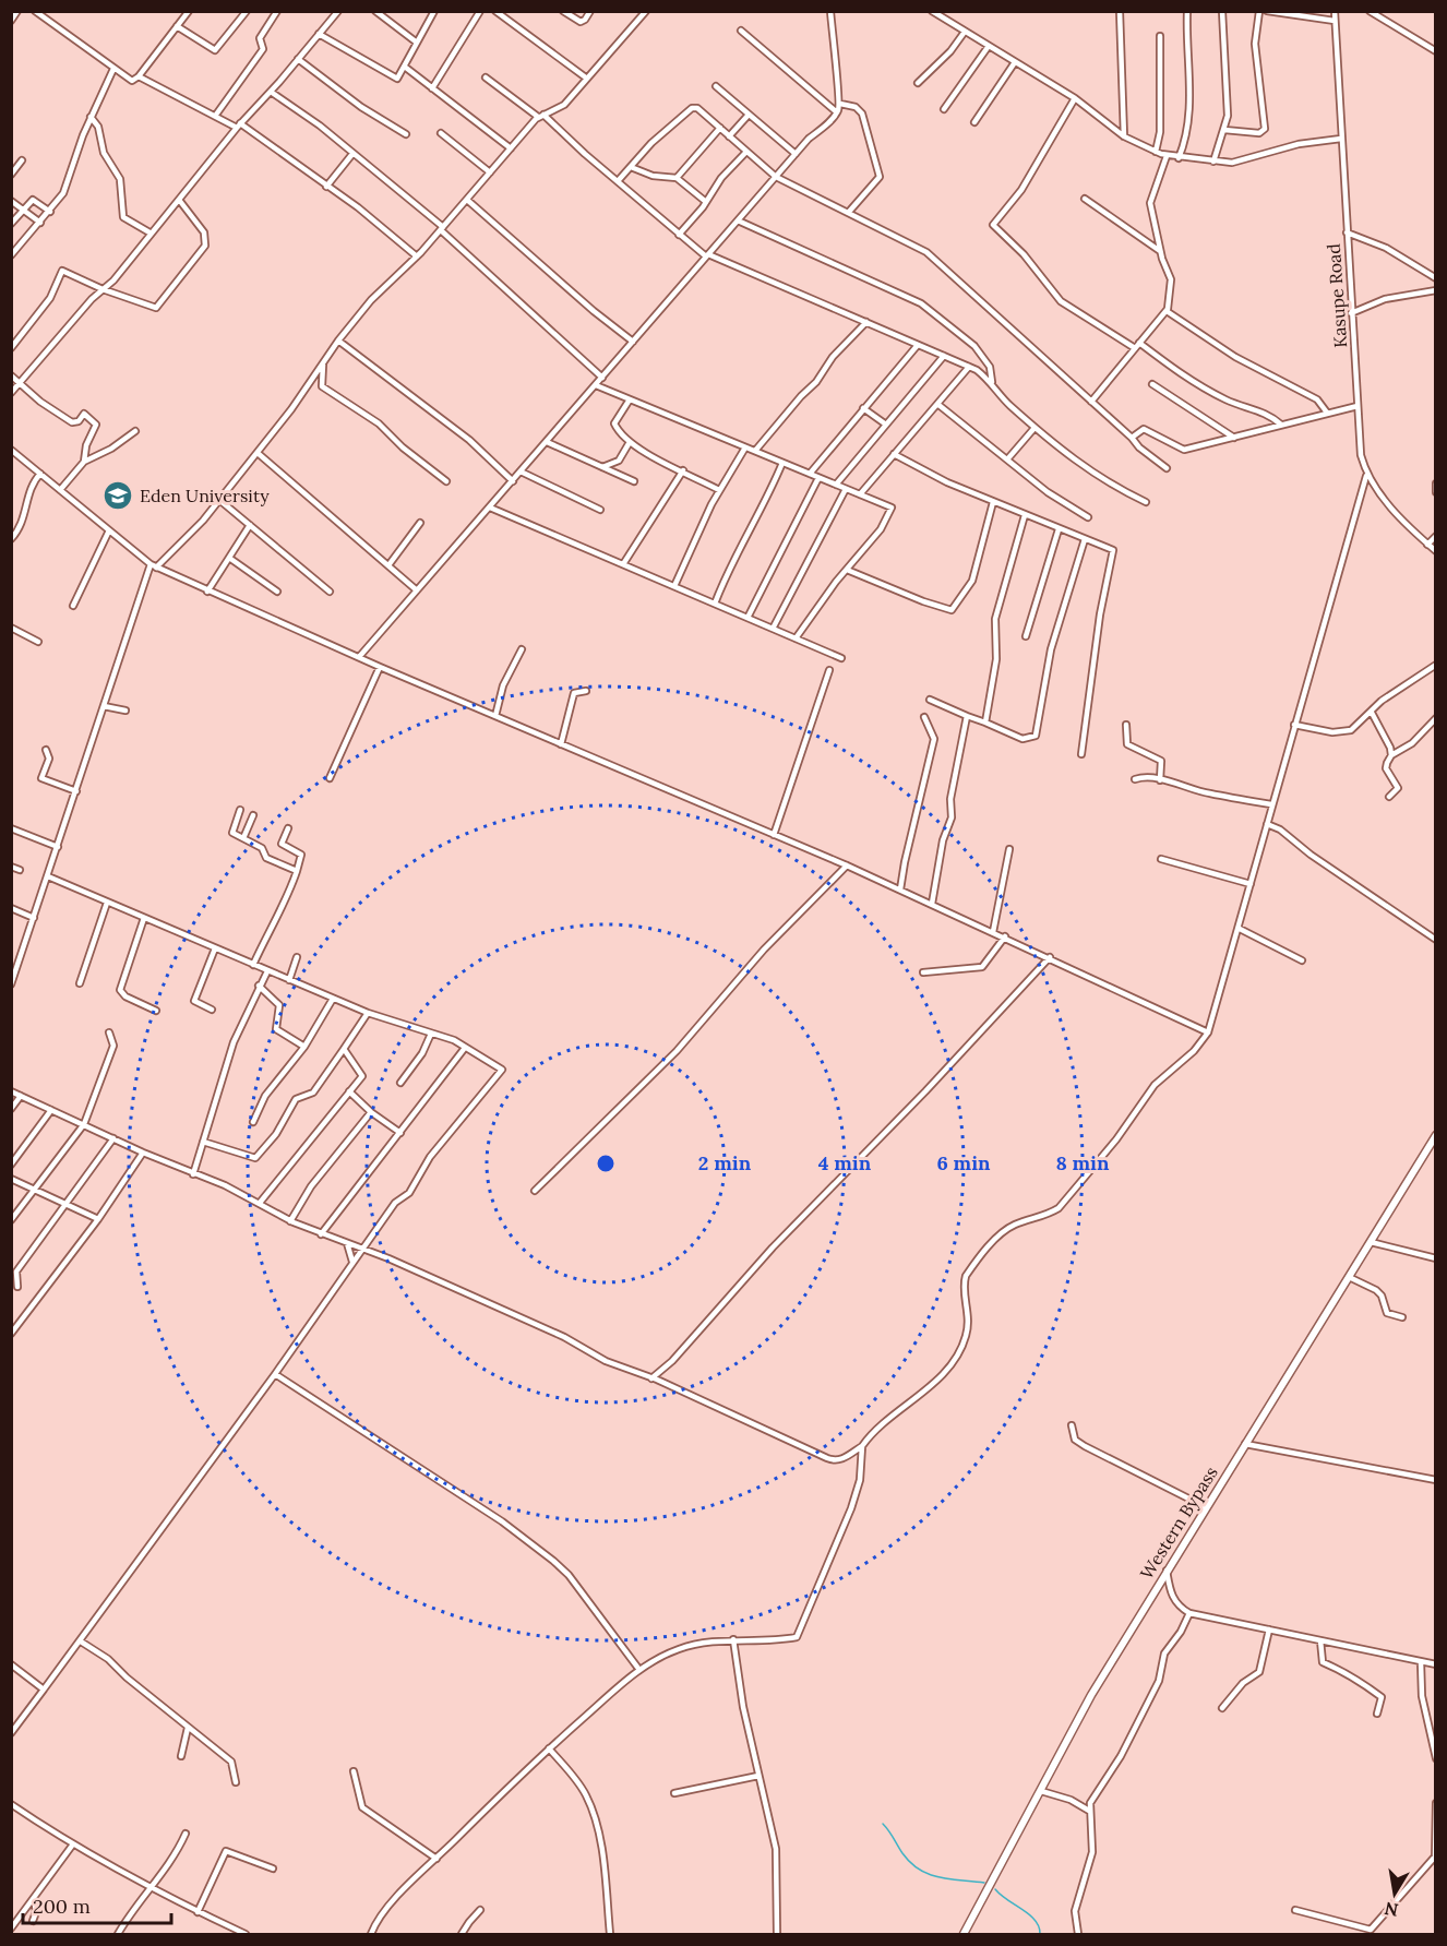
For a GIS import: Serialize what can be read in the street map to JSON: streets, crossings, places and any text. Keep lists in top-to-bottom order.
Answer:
{
  "streets": {
    "main road": ["Western Bypass"],
    "street": ["Kasupe Road"]
  },
  "places": {
    "school or university": ["Eden University"]
  },
  "scale_bar": "200 m",
  "north": "bottom",
  "rings": [
    "2 min",
    "4 min",
    "6 min",
    "8 min"
  ]
}
